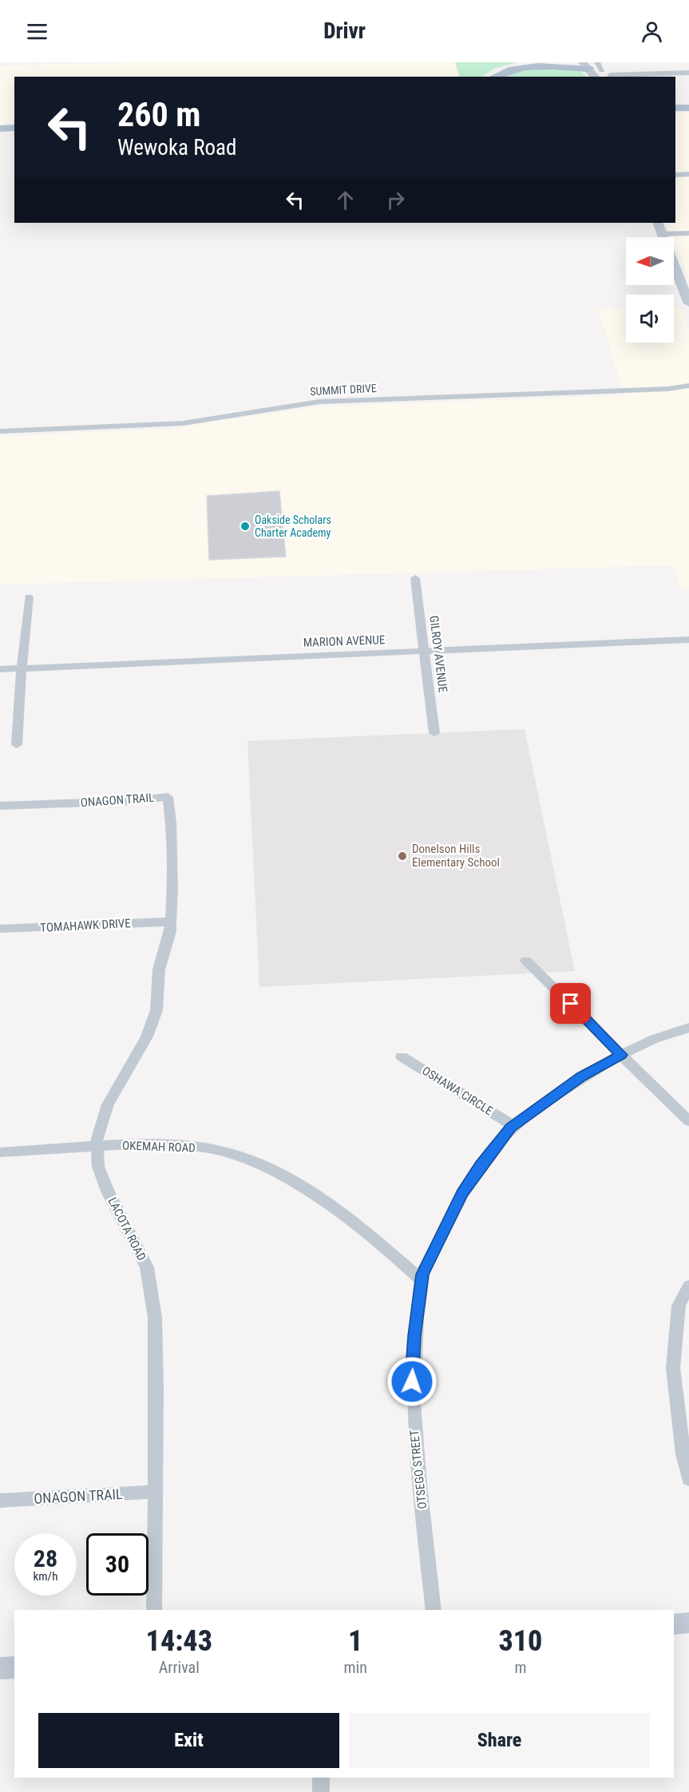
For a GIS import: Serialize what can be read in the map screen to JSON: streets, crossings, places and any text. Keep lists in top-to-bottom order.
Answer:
{
  "streets": {
    "street": [
      "SUMMIT DRIVE",
      "MARION AVENUE",
      "GILROY AVENUE",
      "ONAGON TRAIL",
      "TOMAHAWK DRIVE",
      "OSHAWA CIRCLE",
      "OKEMAH ROAD",
      "LACOTA ROAD",
      "OTSEGO STREET"
    ]
  },
  "crossings": [
    ["MARION AVENUE", "GILROY AVENUE"],
    ["ONAGON TRAIL", "TOMAHAWK DRIVE"],
    ["ONAGON TRAIL", "LACOTA ROAD"],
    ["TOMAHAWK DRIVE", "LACOTA ROAD"],
    ["OSHAWA CIRCLE", "OTSEGO STREET"],
    ["OKEMAH ROAD", "LACOTA ROAD"],
    ["OKEMAH ROAD", "OTSEGO STREET"]
  ],
  "places": ["Oakside Scholars Charter Academy", "Donelson Hills Elementary School"],
  "north": "left",
  "page": {
    "header": "Drivr",
    "turn": ["260 m", "Wewoka Road"],
    "speed": "28 km/h",
    "limit": "30",
    "eta": [
      "14:43",
      "Arrival",
      "1",
      "min",
      "310",
      "m"
    ],
    "buttons": ["Exit", "Share"]
  }
}
